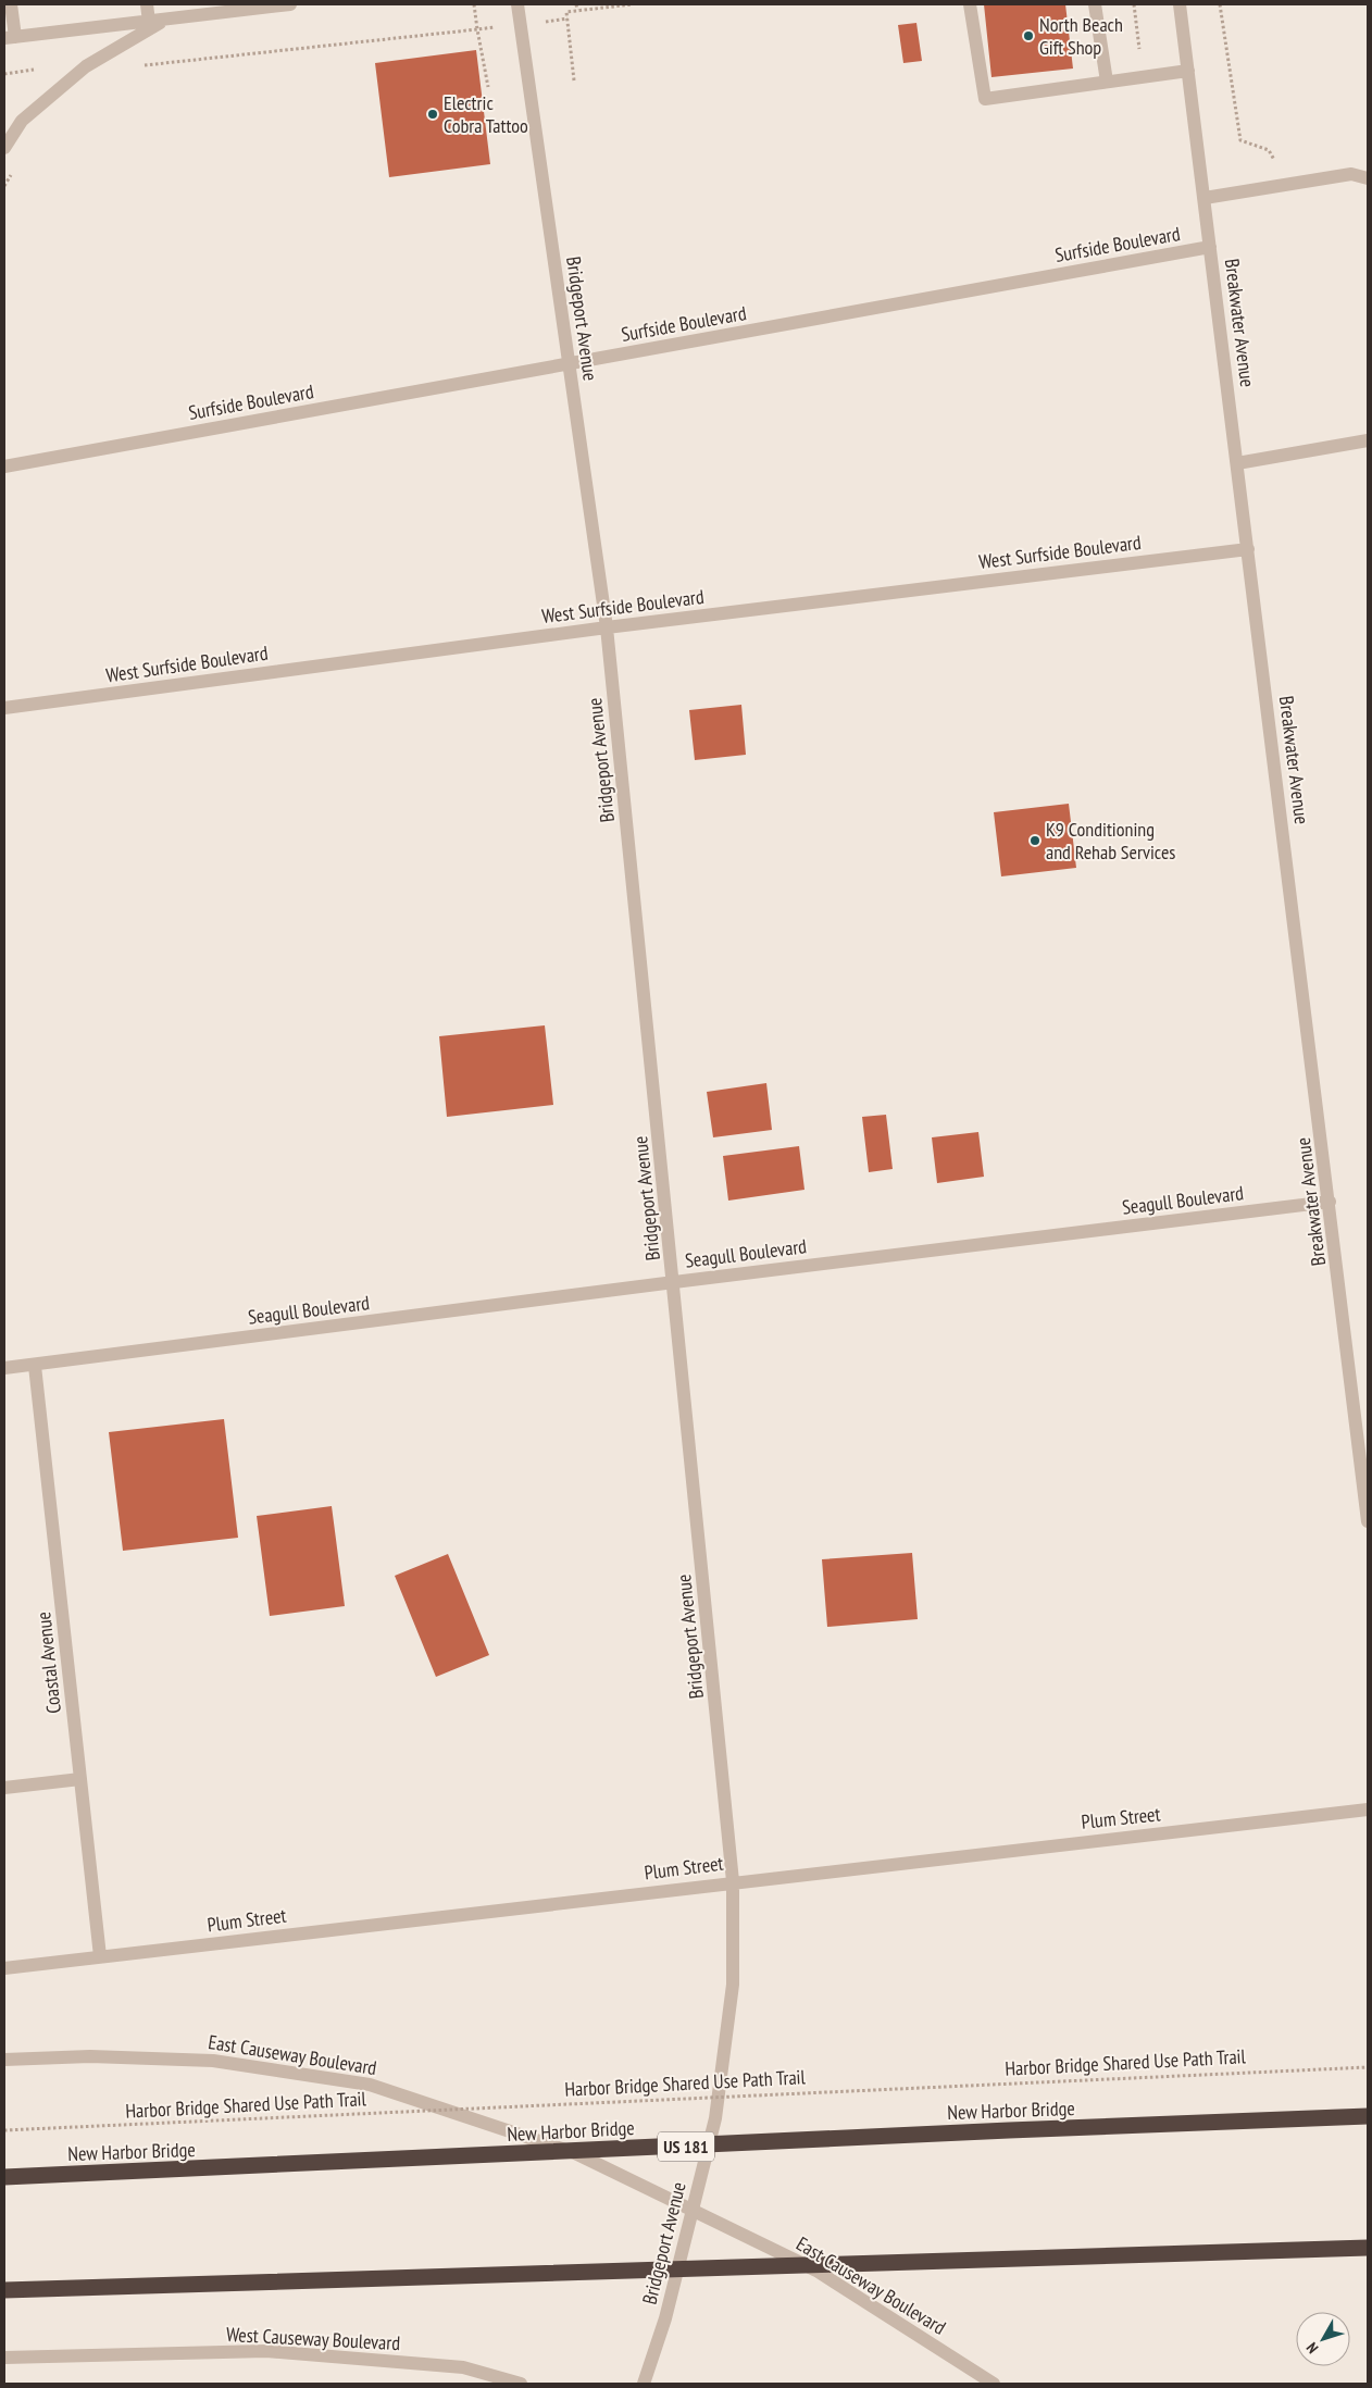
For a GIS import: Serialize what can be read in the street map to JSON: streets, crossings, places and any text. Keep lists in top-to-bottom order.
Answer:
{
  "streets": {
    "highway": ["New Harbor Bridge", "US 181"],
    "street": [
      "Surfside Boulevard",
      "Bridgeport Avenue",
      "Breakwater Avenue",
      "West Surfside Boulevard",
      "Seagull Boulevard",
      "Coastal Avenue",
      "Plum Street",
      "East Causeway Boulevard",
      "West Causeway Boulevard"
    ],
    "path": ["Harbor Bridge Shared Use Path Trail"]
  },
  "crossings": [
    ["Surfside Boulevard", "Bridgeport Avenue"],
    ["Surfside Boulevard", "Breakwater Avenue"],
    ["Bridgeport Avenue", "West Surfside Boulevard"],
    ["Bridgeport Avenue", "Seagull Boulevard"],
    ["Bridgeport Avenue", "Plum Street"],
    ["Bridgeport Avenue", "East Causeway Boulevard"],
    ["Breakwater Avenue", "West Surfside Boulevard"],
    ["Breakwater Avenue", "Seagull Boulevard"],
    ["Seagull Boulevard", "Coastal Avenue"],
    ["Coastal Avenue", "Plum Street"]
  ],
  "places": ["North Beach Gift Shop", "Electric Cobra Tattoo", "K9 Conditioning and Rehab Services"],
  "north": "bottom left"
}
